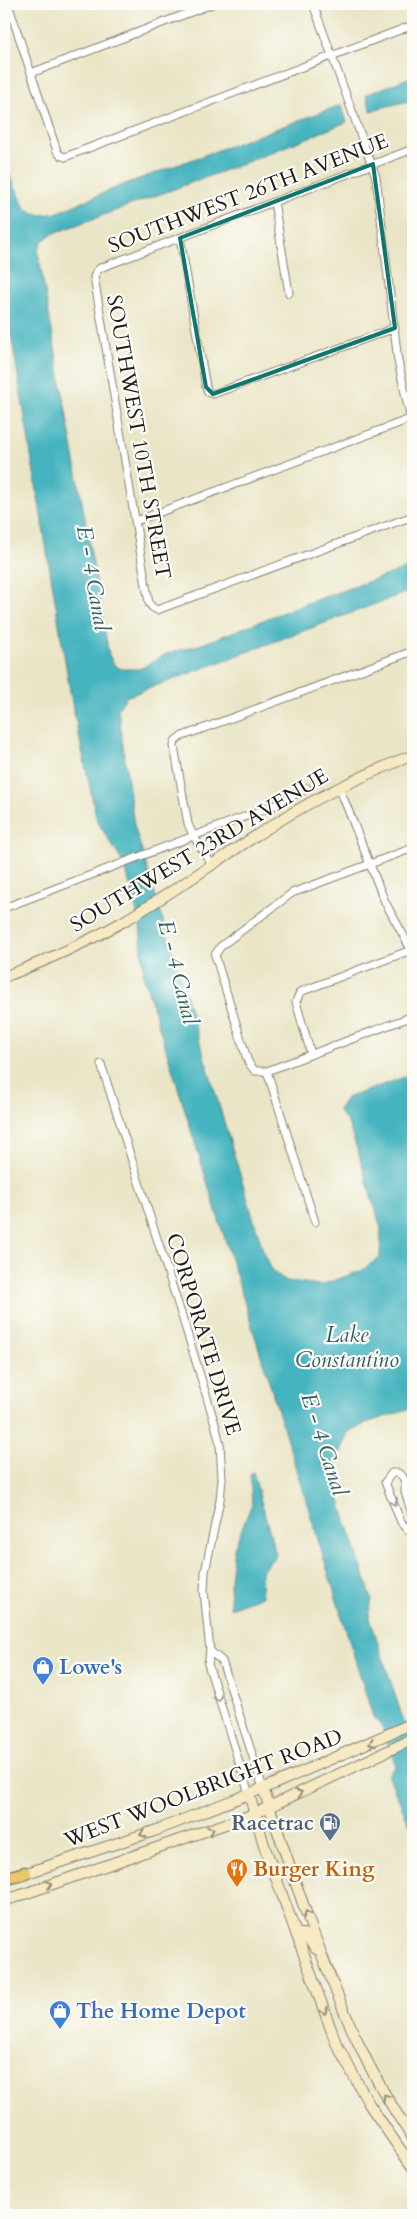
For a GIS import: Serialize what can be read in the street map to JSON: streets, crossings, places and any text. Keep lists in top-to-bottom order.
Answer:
{
  "streets": {
    "street": [
      "SOUTHWEST 26TH AVENUE",
      "SOUTHWEST 10TH STREET",
      "SOUTHWEST 23RD AVENUE",
      "CORPORATE DRIVE",
      "WEST WOOLBRIGHT ROAD"
    ]
  },
  "crossings": [
    ["SOUTHWEST 26TH AVENUE", "SOUTHWEST 10TH STREET"],
    ["CORPORATE DRIVE", "WEST WOOLBRIGHT ROAD"]
  ],
  "water": ["E - 4 Canal", "Lake Constantino"],
  "places": {
    "shop": ["Lowe's", "The Home Depot"],
    "fuel station": ["Racetrac"],
    "restaurant": ["Burger King"]
  }
}
